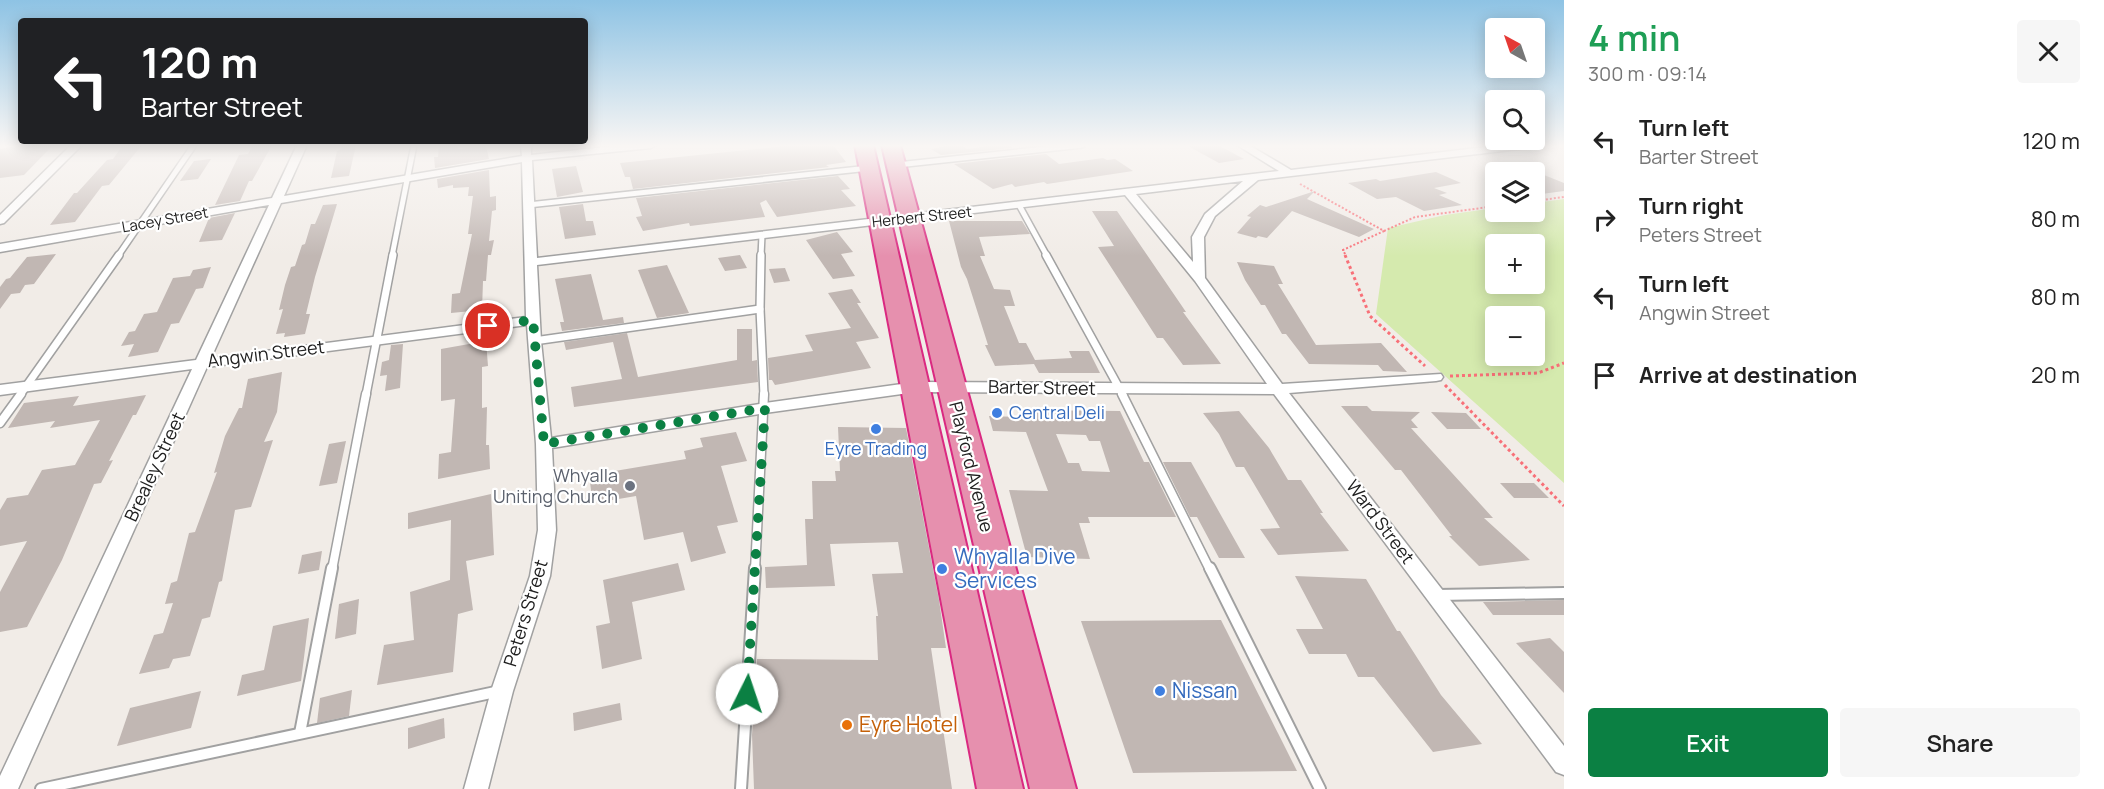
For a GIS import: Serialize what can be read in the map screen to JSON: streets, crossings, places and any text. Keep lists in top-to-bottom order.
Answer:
{
  "streets": {
    "highway": ["Playford Avenue"],
    "street": [
      "Herbert Street",
      "Lacey Street",
      "Angwin Street",
      "Barter Street",
      "Brealey Street",
      "Ward Street",
      "Peters Street"
    ]
  },
  "crossings": [
    ["Herbert Street", "Playford Avenue"],
    ["Herbert Street", "Ward Street"],
    ["Herbert Street", "Peters Street"],
    ["Lacey Street", "Brealey Street"],
    ["Angwin Street", "Brealey Street"],
    ["Angwin Street", "Peters Street"],
    ["Barter Street", "Playford Avenue"],
    ["Barter Street", "Ward Street"],
    ["Barter Street", "Peters Street"]
  ],
  "places": [
    "Central Deli",
    "Eyre Trading",
    "Whyalla Uniting Church",
    "Whyalla Dive Services",
    "Nissan",
    "Eyre Hotel"
  ],
  "north": "top left",
  "page": {
    "heading": ["4 min", "300 m · 09:14"],
    "map_buttons": ["+", "−"],
    "turn": ["120 m", "Barter Street"],
    "list": [
      {
        "name": "Turn left",
        "note": "Barter Street",
        "value": "120 m"
      },
      {
        "name": "Turn right",
        "note": "Peters Street",
        "value": "80 m"
      },
      {
        "name": "Turn left",
        "note": "Angwin Street",
        "value": "80 m"
      },
      {
        "name": "Arrive at destination",
        "value": "20 m"
      }
    ],
    "buttons": ["Exit", "Share"]
  }
}
